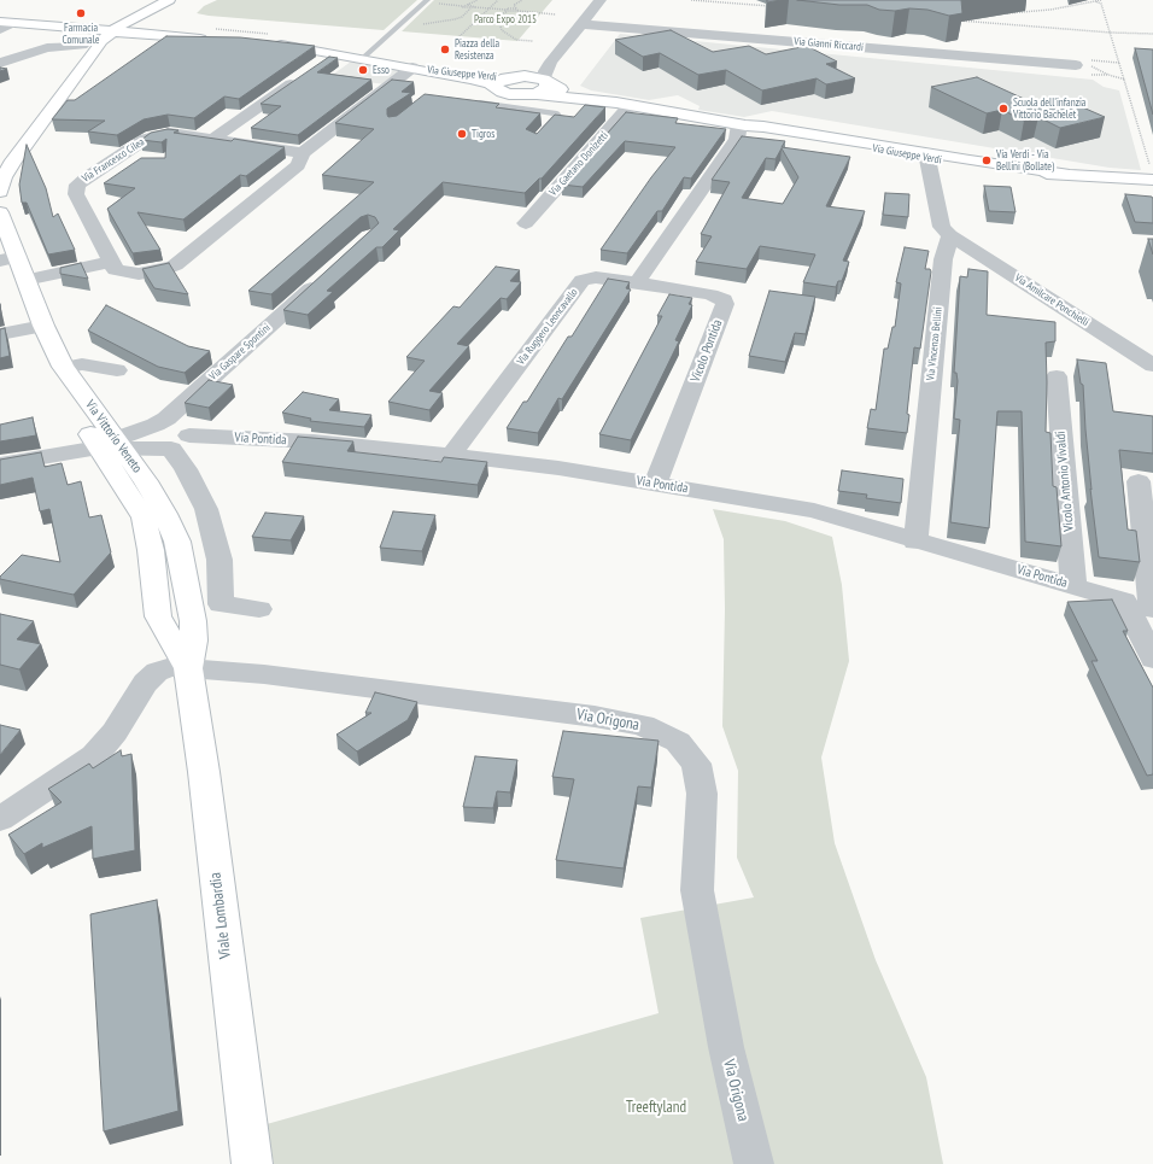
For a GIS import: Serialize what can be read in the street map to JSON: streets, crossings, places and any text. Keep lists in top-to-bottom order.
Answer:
{
  "streets": {
    "street": [
      "Via Gianni Riccardi",
      "Via Giuseppe Verdi",
      "Via Francesco Cilea",
      "Via Gaetano Donizetti",
      "Via Amilcare Ponchielli",
      "Via Ruggero Leoncavallo",
      "Via Vincenzo Bellini",
      "Vicolo Pontida",
      "Via Gaspare Spontini",
      "Via Vittorio Veneto",
      "Via Pontida",
      "Vicolo Antonio Vivaldi",
      "Via Origona",
      "Viale Lombardia"
    ]
  },
  "crossings": [
    ["Via Giuseppe Verdi", "Via Gaetano Donizetti"],
    ["Via Amilcare Ponchielli", "Via Vincenzo Bellini"],
    ["Via Ruggero Leoncavallo", "Vicolo Pontida"],
    ["Via Ruggero Leoncavallo", "Via Pontida"],
    ["Via Vincenzo Bellini", "Via Pontida"],
    ["Vicolo Pontida", "Via Pontida"],
    ["Via Gaspare Spontini", "Via Vittorio Veneto"],
    ["Via Vittorio Veneto", "Via Origona"],
    ["Via Vittorio Veneto", "Viale Lombardia"],
    ["Via Pontida", "Vicolo Antonio Vivaldi"],
    ["Via Origona", "Viale Lombardia"]
  ],
  "parks": ["Parco Expo 2015", "Treeftyland"],
  "places": [
    "Farmacia Comunale",
    "Piazza della Resistenza",
    "Esso",
    "Scuola dell'infanzia Vittorio Bachelet",
    "Tigros",
    "Via Verdi - Via Bellini (Bollate)"
  ]
}
